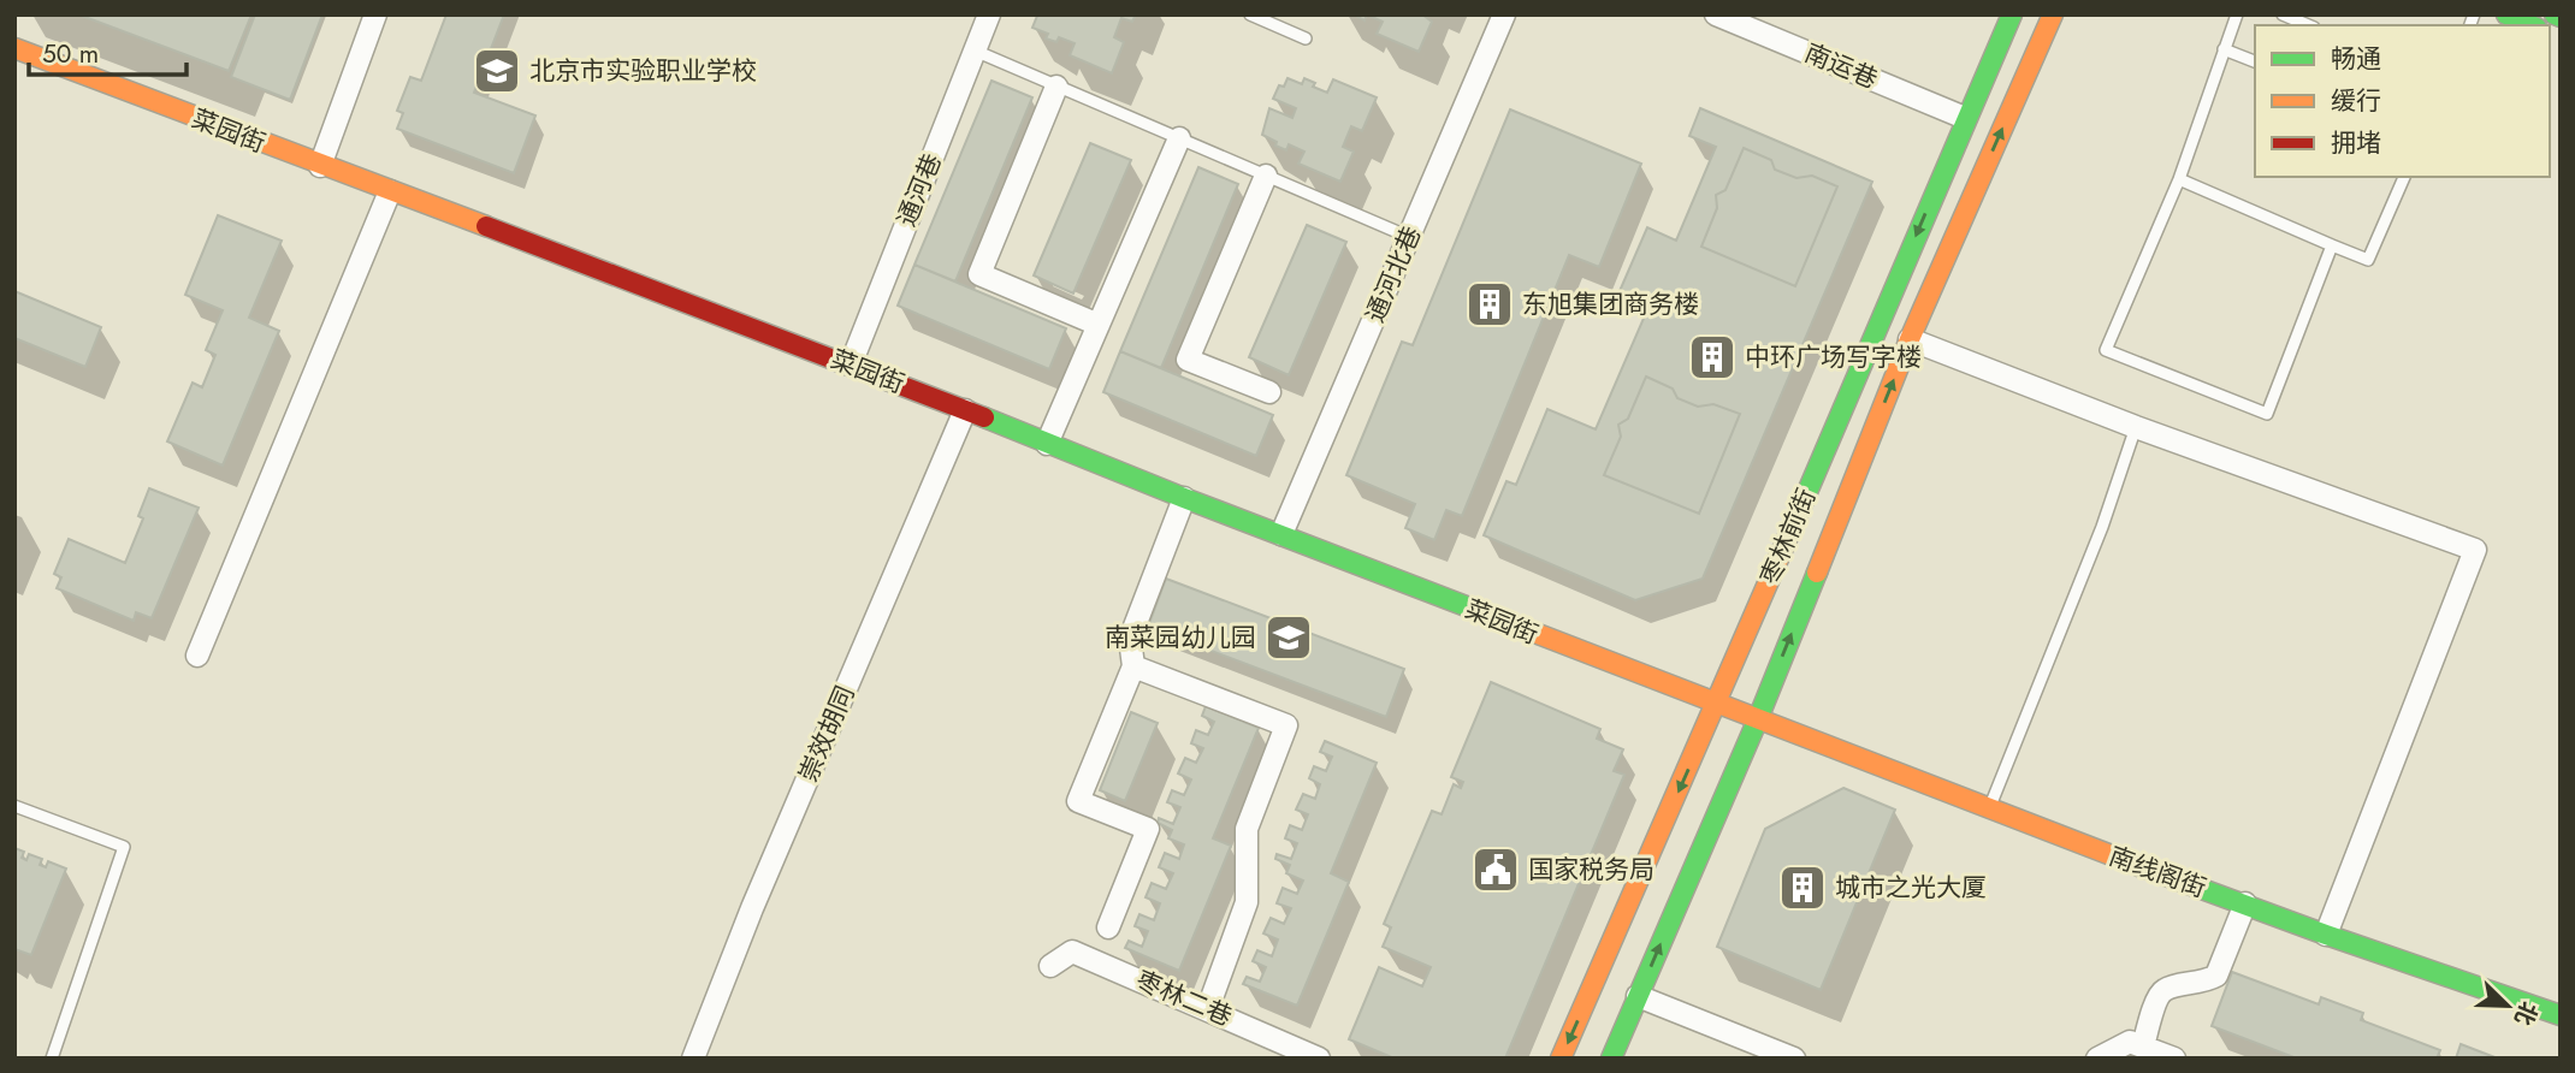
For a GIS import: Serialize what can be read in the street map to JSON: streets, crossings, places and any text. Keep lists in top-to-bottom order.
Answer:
{
  "streets": {
    "street": [
      "南运巷",
      "菜园街",
      "通河巷",
      "通河北巷",
      "枣林前街",
      "崇效胡同",
      "南线阁街",
      "枣林二巷"
    ]
  },
  "crossings": [
    ["南运巷", "枣林前街"],
    ["菜园街", "通河巷"],
    ["菜园街", "通河北巷"],
    ["菜园街", "枣林前街"],
    ["菜园街", "崇效胡同"],
    ["菜园街", "南线阁街"],
    ["枣林前街", "南线阁街"]
  ],
  "places": {
    "school or university": ["北京市实验职业学校", "南菜园幼儿园"],
    "building": ["东旭集团商务楼", "中环广场写字楼", "城市之光大厦"],
    "public building": ["国家税务局"]
  },
  "legend": ["畅通", "缓行", "拥堵"],
  "scale_bar": "50 m",
  "north": "bottom right"
}
